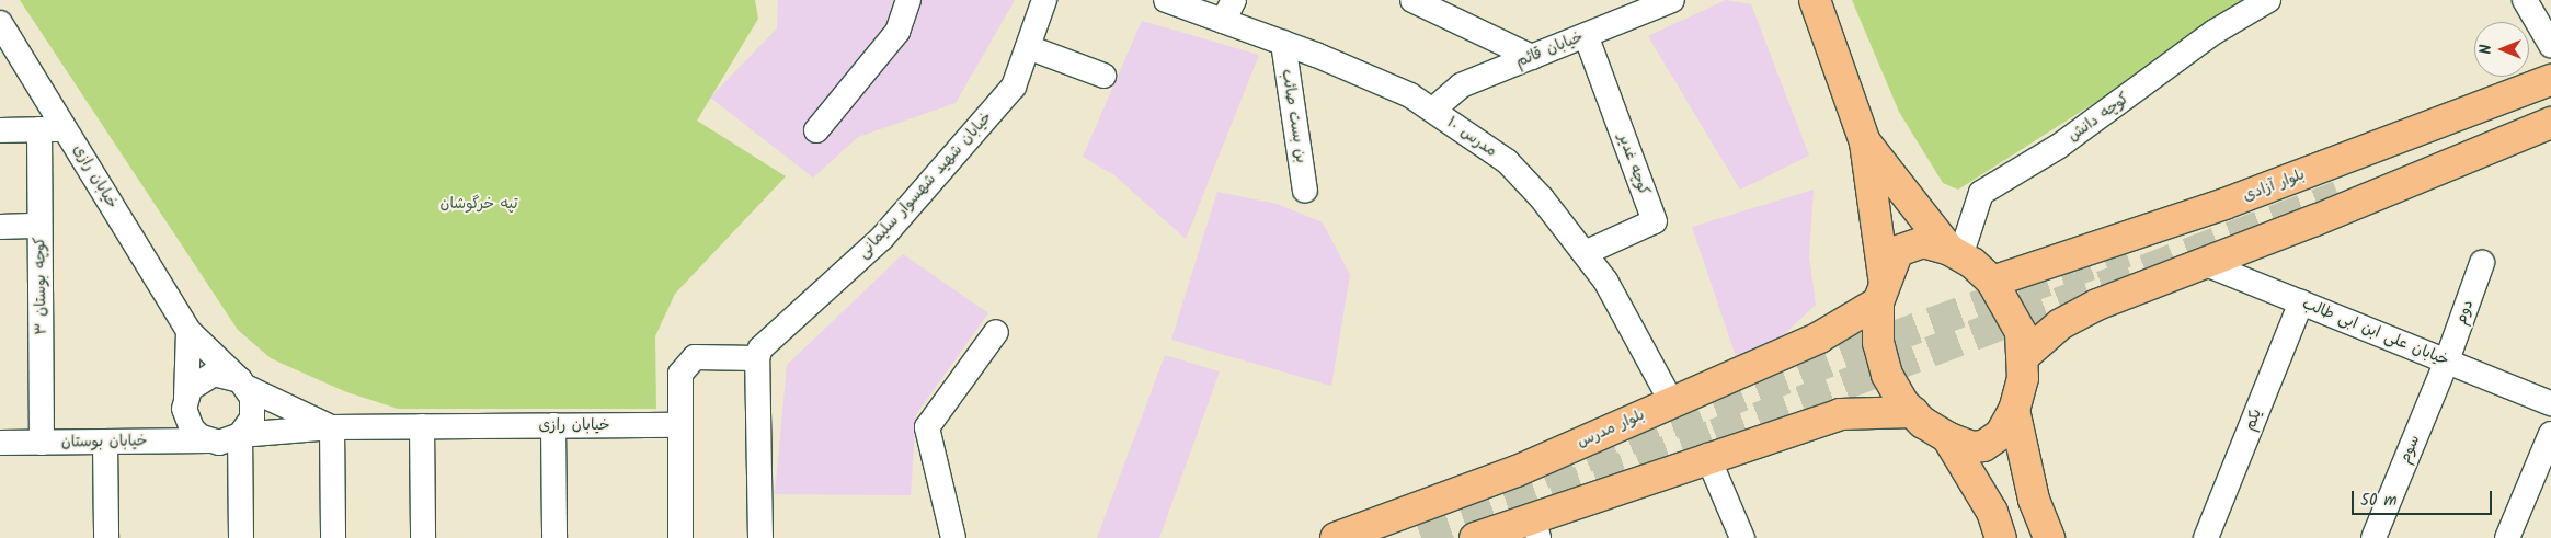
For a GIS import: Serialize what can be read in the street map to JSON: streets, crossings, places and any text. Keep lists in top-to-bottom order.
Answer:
{
  "streets": {
    "main road": ["بلوار آزادی", "بلوار مدرس"],
    "street": [
      "خیابان قائم",
      "بن بست صائب",
      "کوچه دانش",
      "مدرس ۱۰",
      "کوچه غدیر",
      "خیابان رازی",
      "خیابان شهید شهسوار سلیمانی",
      "کوچه بوستان ۳",
      "دوم",
      "خیابان علی ابن ابی طالب",
      "یکم",
      "خیابان بوستان",
      "سوم"
    ]
  },
  "crossings": [
    ["خیابان قائم", "مدرس ۱۰"],
    ["خیابان قائم", "کوچه غدیر"],
    ["بن بست صائب", "مدرس ۱۰"],
    ["کوچه دانش", "بلوار آزادی"],
    ["کوچه دانش", "بلوار مدرس"],
    ["مدرس ۱۰", "کوچه غدیر"],
    ["مدرس ۱۰", "بلوار مدرس"],
    ["خیابان رازی", "خیابان بوستان"],
    ["بلوار آزادی", "بلوار مدرس"],
    ["کوچه بوستان ۳", "خیابان بوستان"],
    ["دوم", "خیابان علی ابن ابی طالب"],
    ["دوم", "سوم"],
    ["خیابان علی ابن ابی طالب", "یکم"],
    ["خیابان علی ابن ابی طالب", "سوم"]
  ],
  "parks": ["تپه خرگوشان"],
  "scale_bar": "50 m",
  "north": "left"
}
